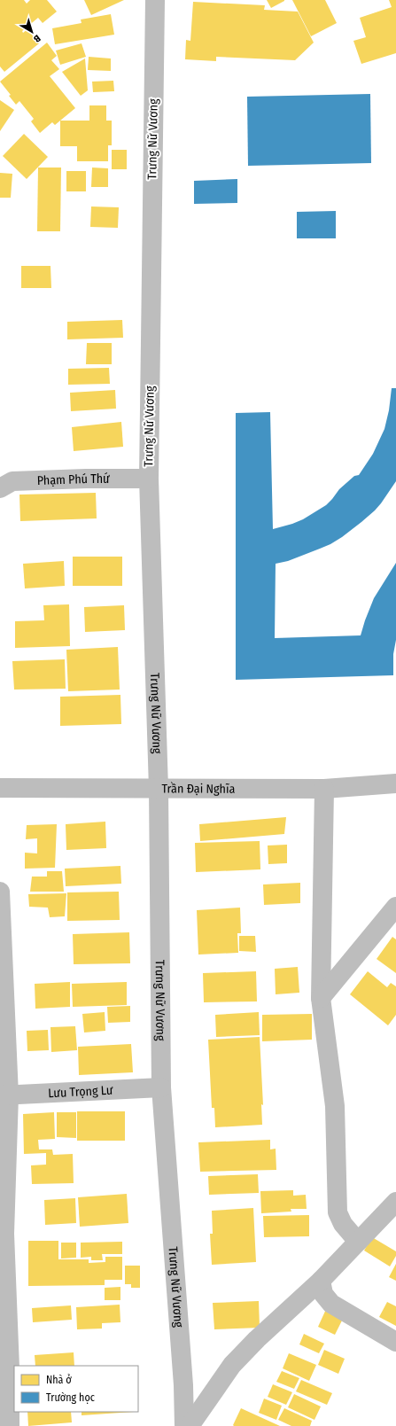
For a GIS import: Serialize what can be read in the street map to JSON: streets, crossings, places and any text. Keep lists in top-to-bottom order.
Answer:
{
  "streets": {
    "street": [
      "Trưng Nữ Vương",
      "Phạm Phú Thứ",
      "Trần Đại Nghĩa",
      "Lưu Trọng Lư"
    ]
  },
  "crossings": [
    ["Trưng Nữ Vương", "Phạm Phú Thứ"],
    ["Trưng Nữ Vương", "Trần Đại Nghĩa"],
    ["Trưng Nữ Vương", "Lưu Trọng Lư"]
  ],
  "legend": ["Nhà ở", "Trường học"],
  "north": "bottom right"
}
